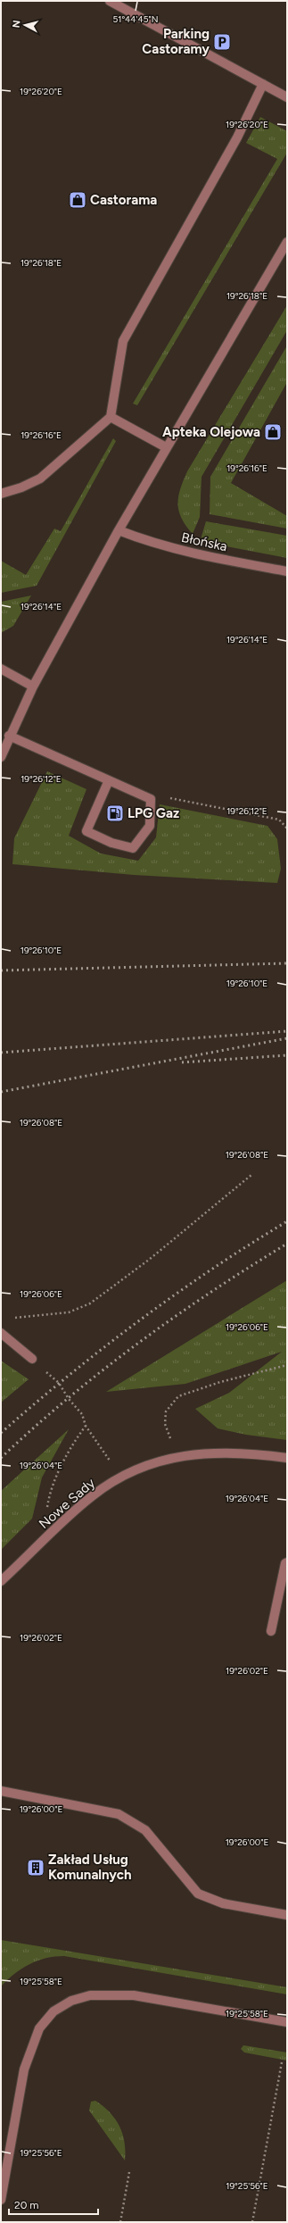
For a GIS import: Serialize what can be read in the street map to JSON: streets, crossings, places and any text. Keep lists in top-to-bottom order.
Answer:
{
  "streets": {
    "street": ["Błońska", "Nowe Sady"]
  },
  "places": {
    "parking": ["Parking Castoramy"],
    "shop": ["Castorama", "Apteka Olejowa"],
    "fuel station": ["LPG Gaz"],
    "building": ["Zakład Usług Komunalnych"]
  },
  "scale_bar": "20 m",
  "north": "left",
  "coordinates": [
    "51°44'45\"N",
    "19°26'20\"E",
    "19°26'18\"E",
    "19°26'16\"E",
    "19°26'14\"E",
    "19°26'12\"E",
    "19°26'10\"E",
    "19°26'08\"E",
    "19°26'06\"E",
    "19°26'04\"E",
    "19°26'02\"E",
    "19°26'00\"E",
    "19°25'58\"E",
    "19°25'56\"E"
  ]
}
